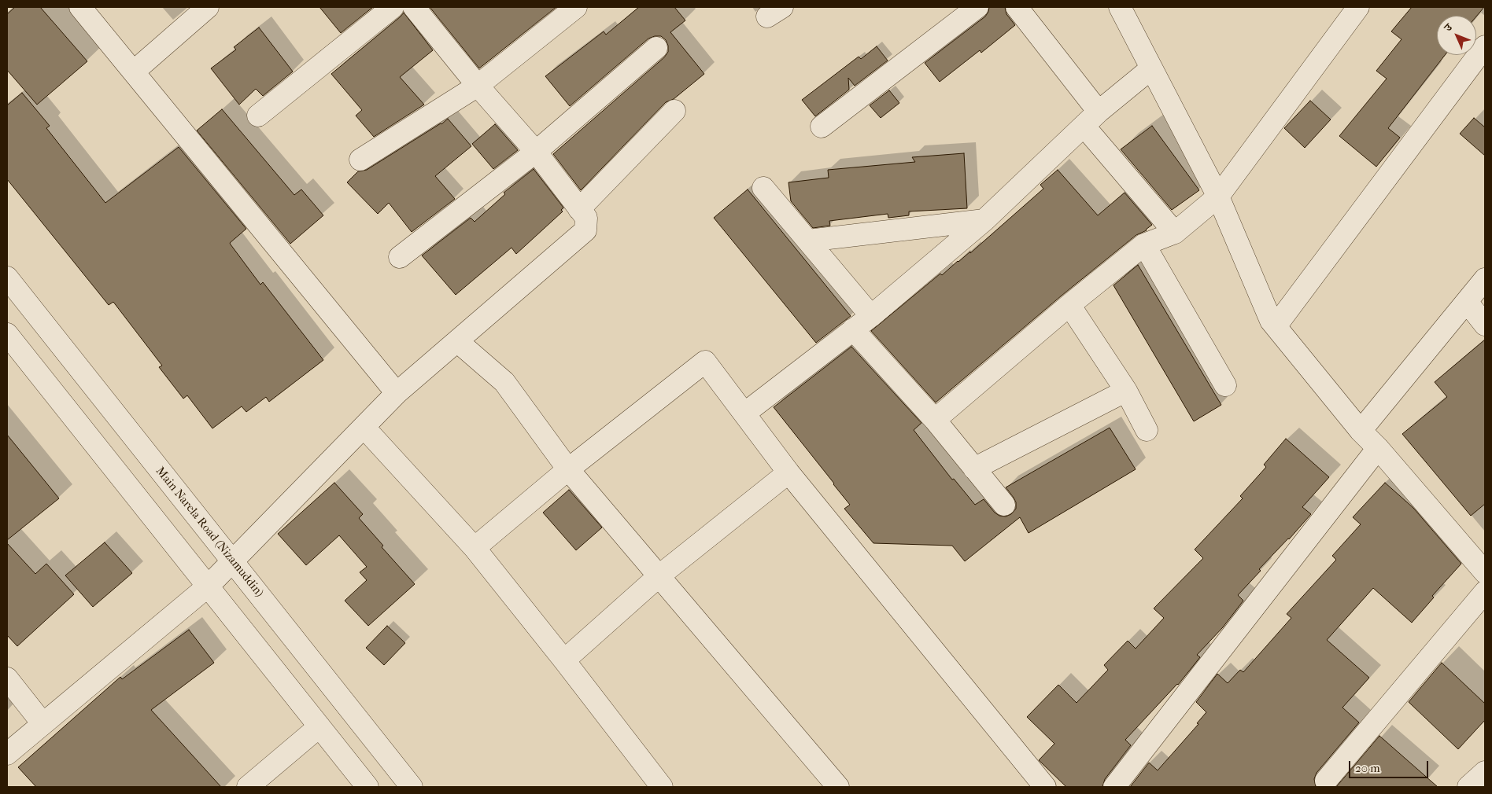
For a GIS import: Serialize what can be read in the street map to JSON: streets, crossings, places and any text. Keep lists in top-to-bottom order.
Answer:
{
  "streets": {
    "street": ["Main Narela Road (Nizamuddin)"]
  },
  "scale_bar": "20 m",
  "north": "top left"
}
